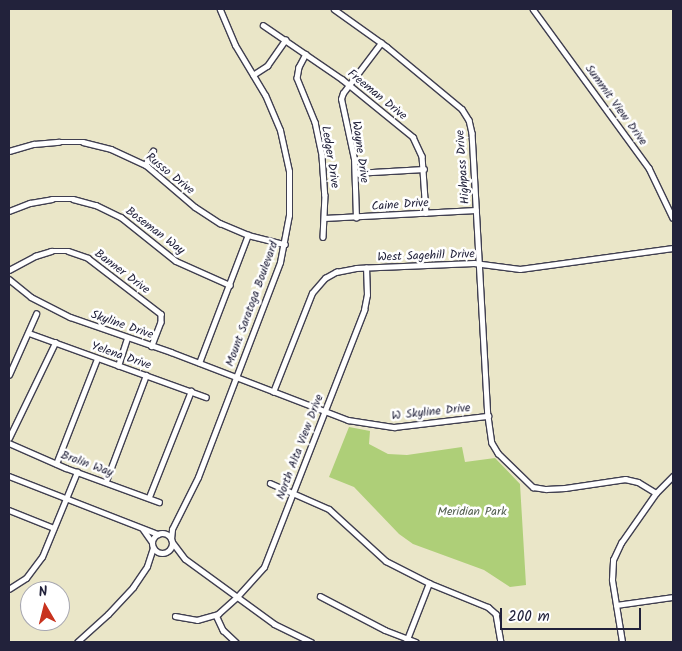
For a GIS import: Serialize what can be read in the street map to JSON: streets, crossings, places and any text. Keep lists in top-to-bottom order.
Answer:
{
  "streets": {
    "street": [
      "Freeman Drive",
      "Summit View Drive",
      "Wayne Drive",
      "Ledger Drive",
      "Highpass Drive",
      "Russo Drive",
      "Caine Drive",
      "Boseman Way",
      "West Sagehill Drive",
      "Banner Drive",
      "Mount Saratoga Boulevard",
      "Skyline Drive",
      "Yelena Drive",
      "W Skyline Drive",
      "North Alta View Drive",
      "Brolin Way"
    ]
  },
  "crossings": [
    ["Freeman Drive", "Wayne Drive"],
    ["Freeman Drive", "Ledger Drive"],
    ["Freeman Drive", "Caine Drive"],
    ["Wayne Drive", "Highpass Drive"],
    ["Wayne Drive", "Caine Drive"],
    ["Ledger Drive", "Caine Drive"],
    ["Highpass Drive", "Caine Drive"],
    ["Highpass Drive", "West Sagehill Drive"],
    ["Highpass Drive", "W Skyline Drive"],
    ["Russo Drive", "Mount Saratoga Boulevard"],
    ["West Sagehill Drive", "W Skyline Drive"],
    ["West Sagehill Drive", "North Alta View Drive"],
    ["Banner Drive", "Skyline Drive"],
    ["Mount Saratoga Boulevard", "Skyline Drive"],
    ["Mount Saratoga Boulevard", "W Skyline Drive"],
    ["Skyline Drive", "W Skyline Drive"],
    ["W Skyline Drive", "North Alta View Drive"]
  ],
  "parks": ["Meridian Park"],
  "scale_bar": "200 m",
  "north": "top"
}
